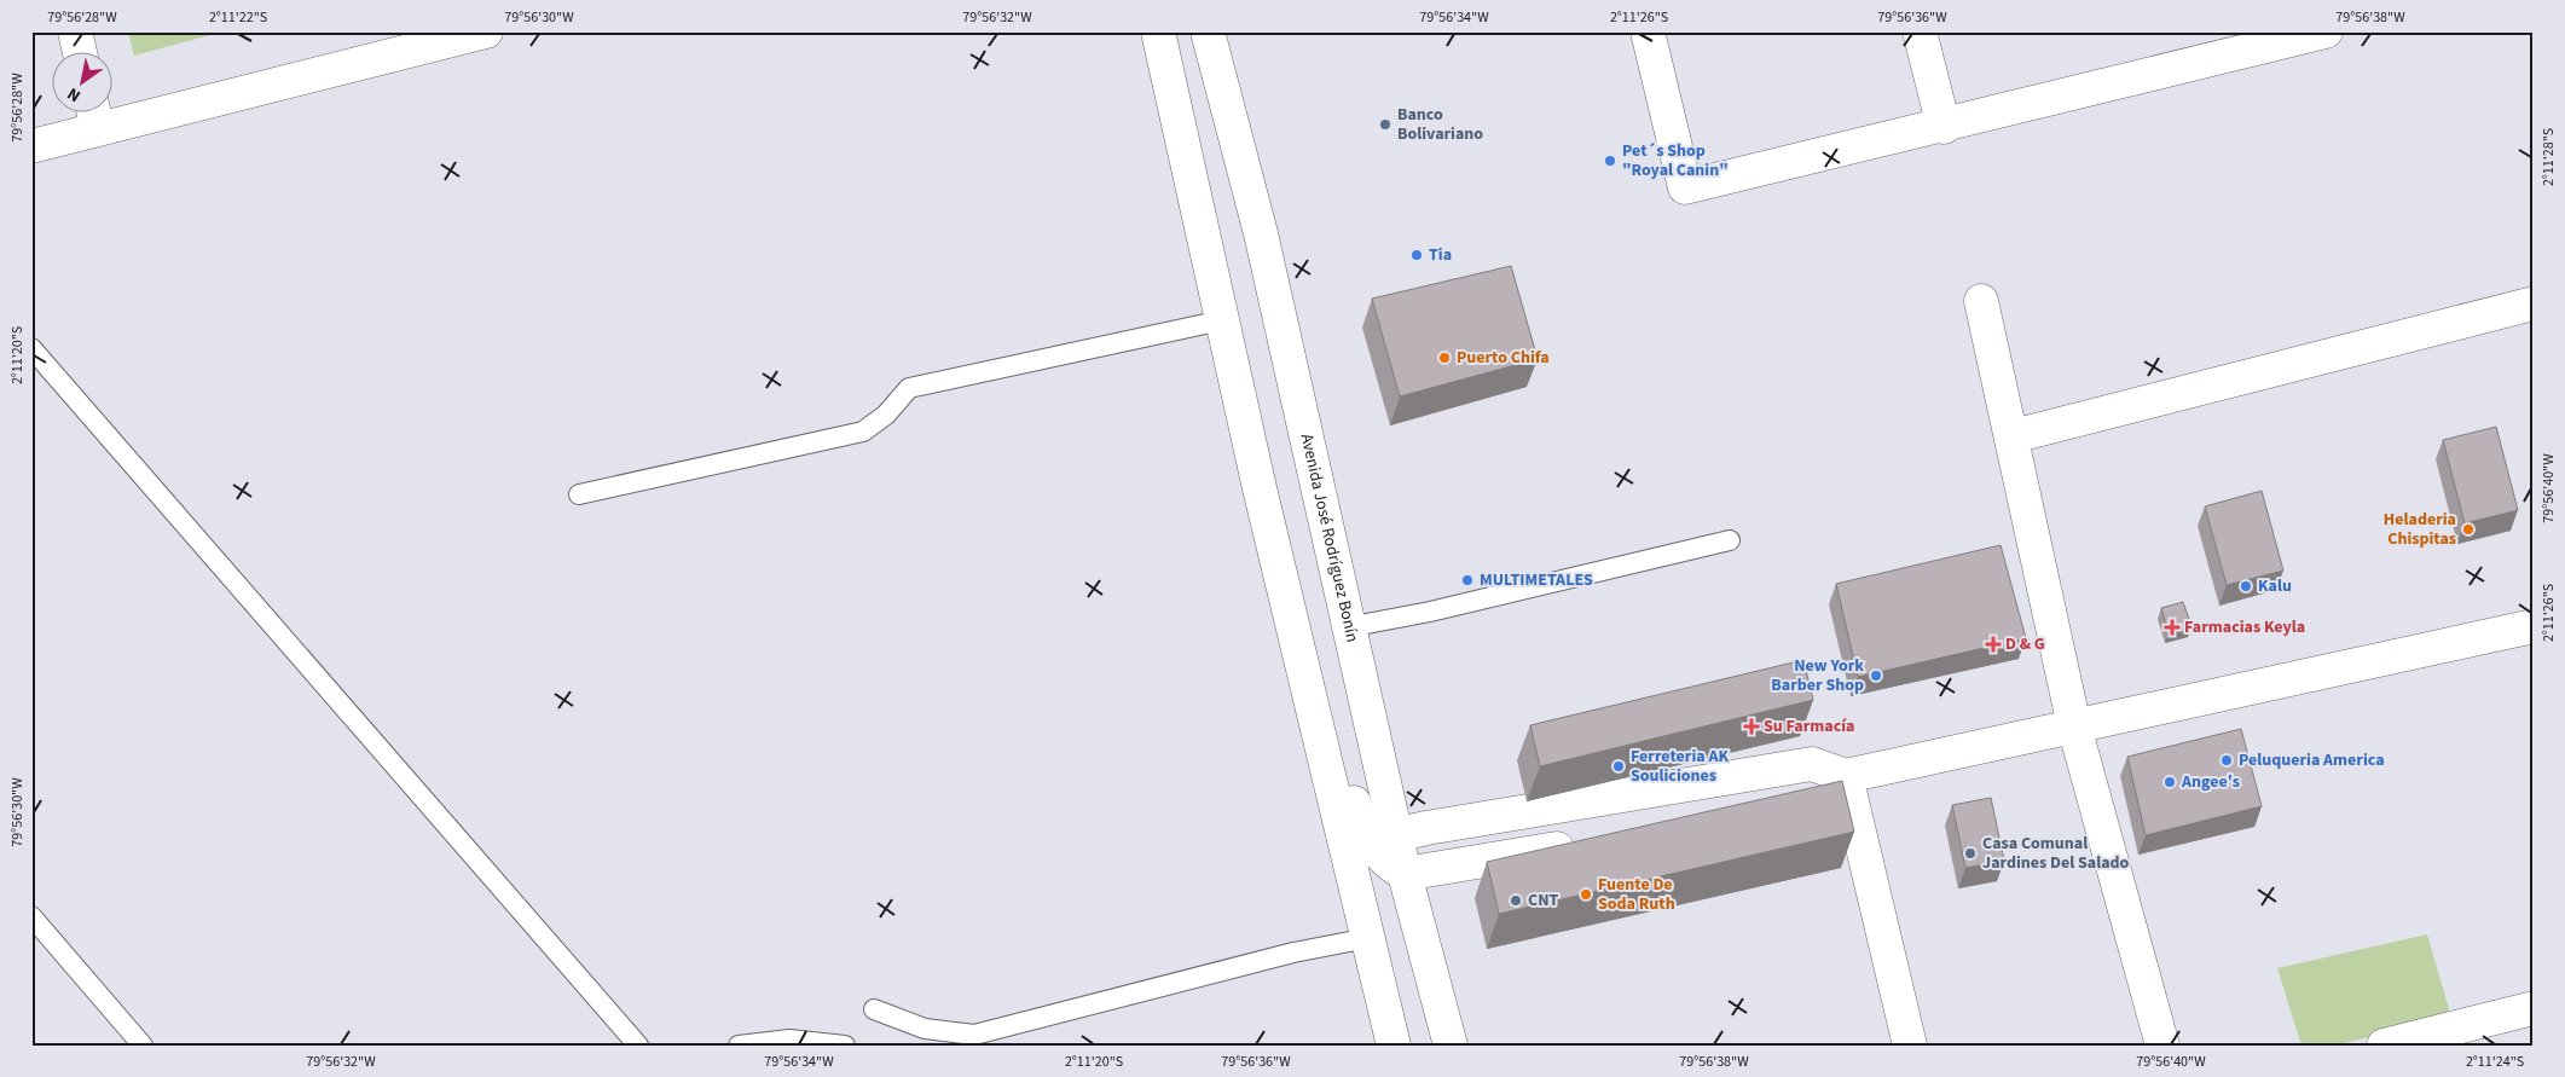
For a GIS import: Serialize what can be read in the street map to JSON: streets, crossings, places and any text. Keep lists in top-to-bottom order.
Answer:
{
  "streets": {
    "street": ["Avenida José Rodríguez Bonín"]
  },
  "places": {
    "other": [
      "Banco Bolivariano",
      "Pet´s Shop \"Royal Canin\"",
      "Tia",
      "Puerto Chifa",
      "Heladeria Chispitas",
      "MULTIMETALES",
      "Kalu",
      "New York Barber Shop",
      "Peluqueria America",
      "Ferreteria AK Souliciones",
      "Angee's",
      "Casa Comunal Jardines Del Salado",
      "Fuente De Soda Ruth",
      "CNT"
    ],
    "health": ["Farmacias Keyla", "D & G", "Su Farmacía"]
  },
  "north": "bottom left",
  "coordinates": [
    "79°56'28\"W",
    "2°11'22\"S",
    "79°56'30\"W",
    "79°56'32\"W",
    "79°56'34\"W",
    "2°11'26\"S",
    "79°56'36\"W",
    "79°56'38\"W",
    "2°11'28\"S",
    "2°11'20\"S",
    "79°56'40\"W",
    "2°11'24\"S"
  ]
}
